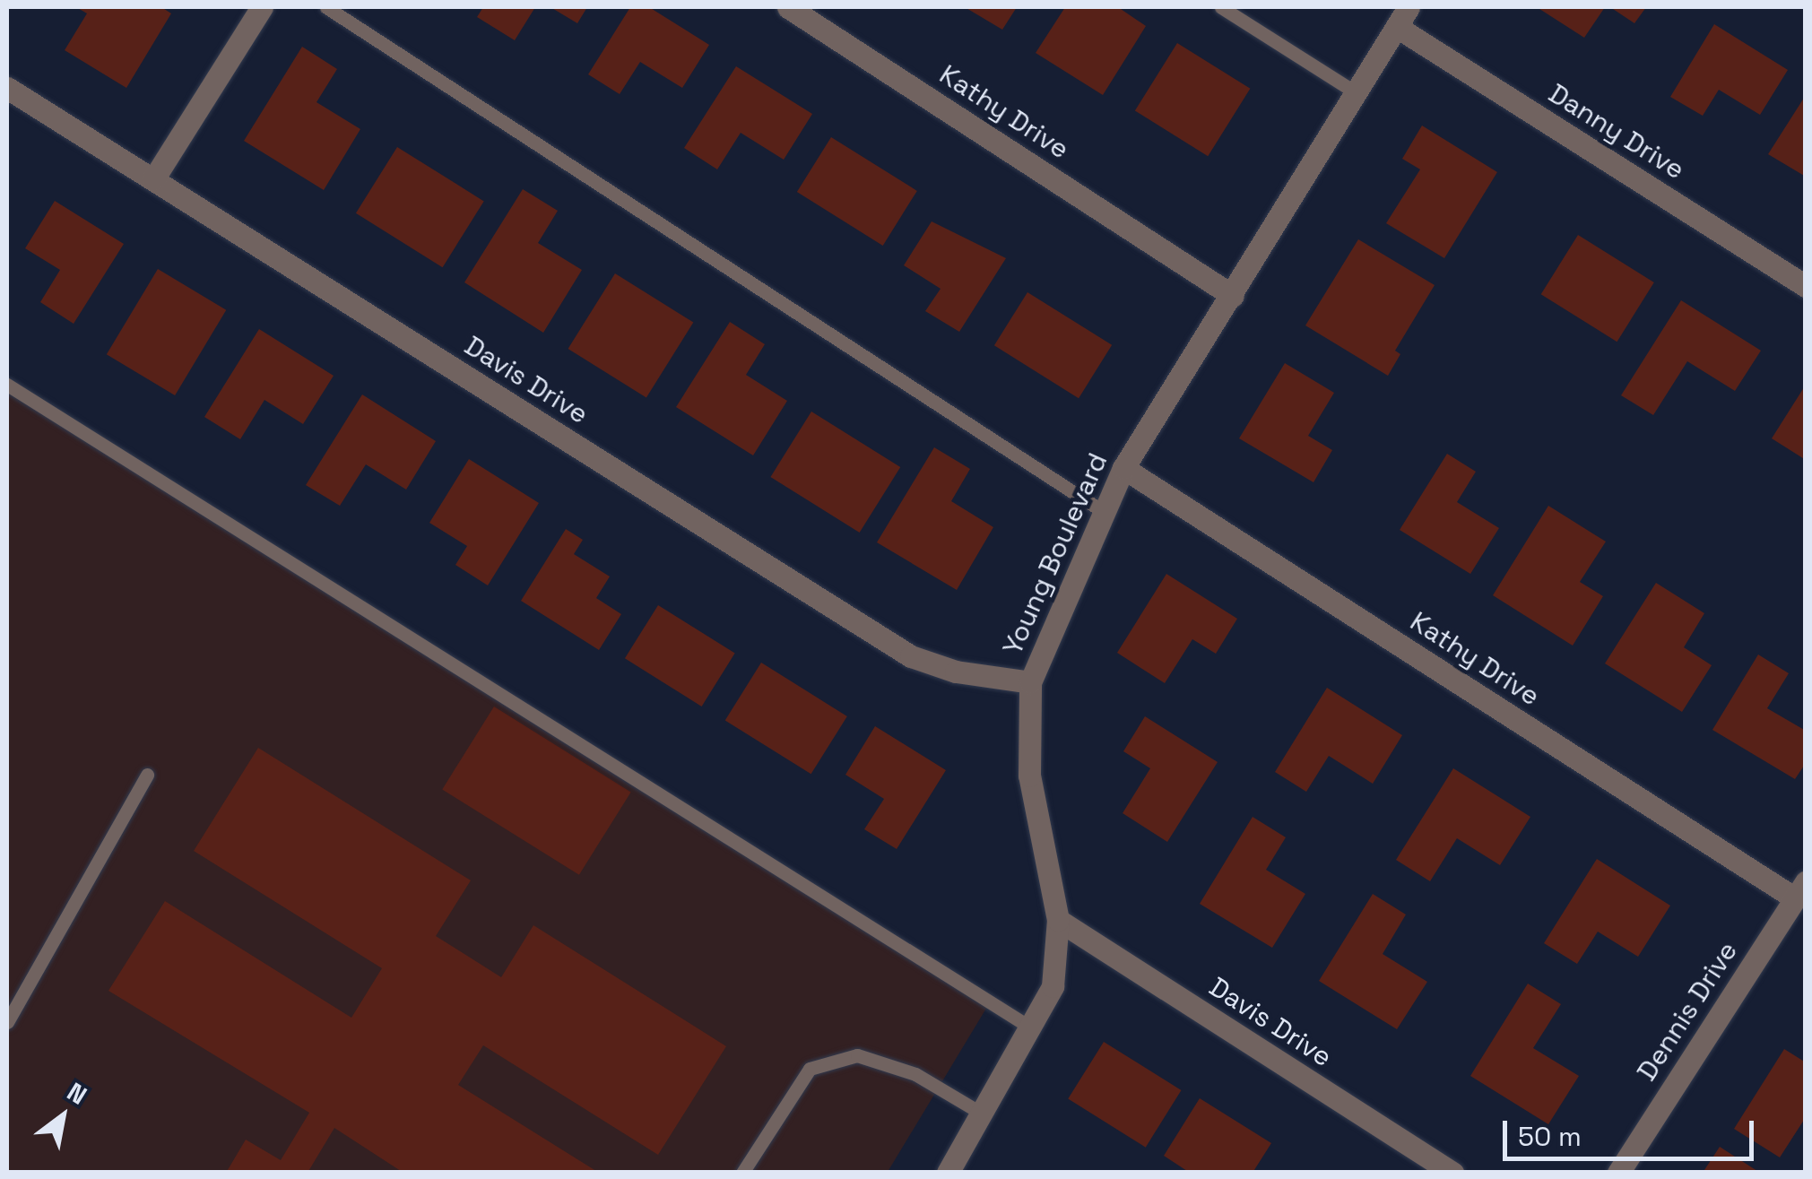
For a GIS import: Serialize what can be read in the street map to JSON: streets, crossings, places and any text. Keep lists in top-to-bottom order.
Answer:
{
  "streets": {
    "street": [
      "Kathy Drive",
      "Danny Drive",
      "Davis Drive",
      "Young Boulevard",
      "Dennis Drive"
    ]
  },
  "crossings": [
    ["Kathy Drive", "Young Boulevard"],
    ["Kathy Drive", "Dennis Drive"],
    ["Danny Drive", "Young Boulevard"],
    ["Davis Drive", "Young Boulevard"]
  ],
  "scale_bar": "50 m",
  "north": "top right"
}
